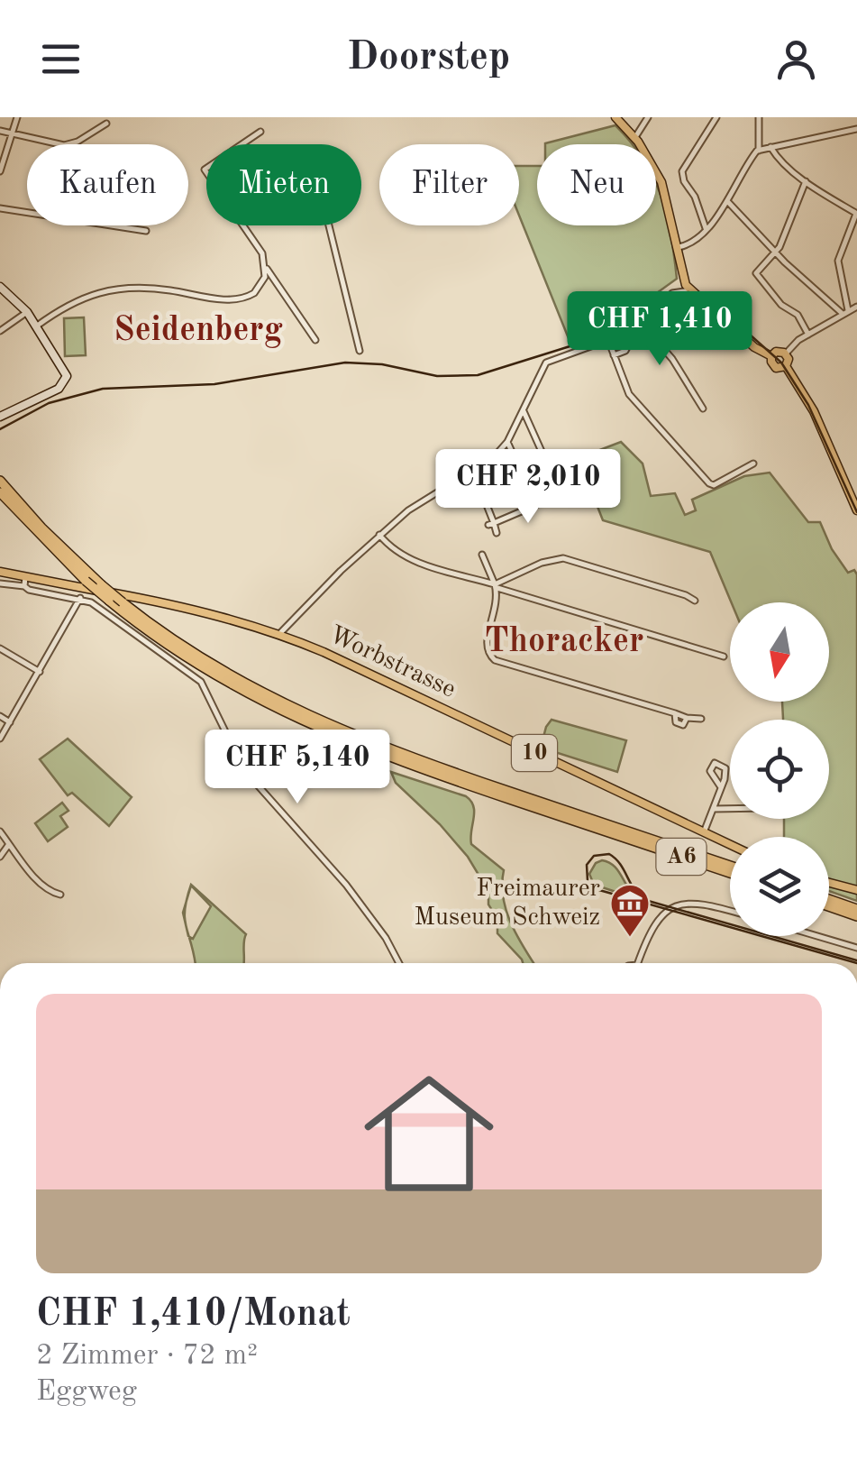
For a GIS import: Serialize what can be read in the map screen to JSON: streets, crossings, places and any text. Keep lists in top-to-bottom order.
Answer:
{
  "streets": {
    "highway": ["A6"],
    "main road": ["Worbstrasse", "10"]
  },
  "districts": ["Seidenberg", "Thoracker"],
  "places": {
    "museum": ["Freimaurer Museum Schweiz"]
  },
  "north": "bottom",
  "page": {
    "header": "Doorstep",
    "chip": [
      "Kaufen",
      "Mieten",
      "Filter",
      "Neu"
    ],
    "price": ["CHF 1,410", "CHF 2,010", "CHF 5,140"],
    "list": [
      {
        "name": "CHF 1,410/Monat",
        "note": "2 Zimmer · 72 m² · Eggweg"
      }
    ]
  }
}
